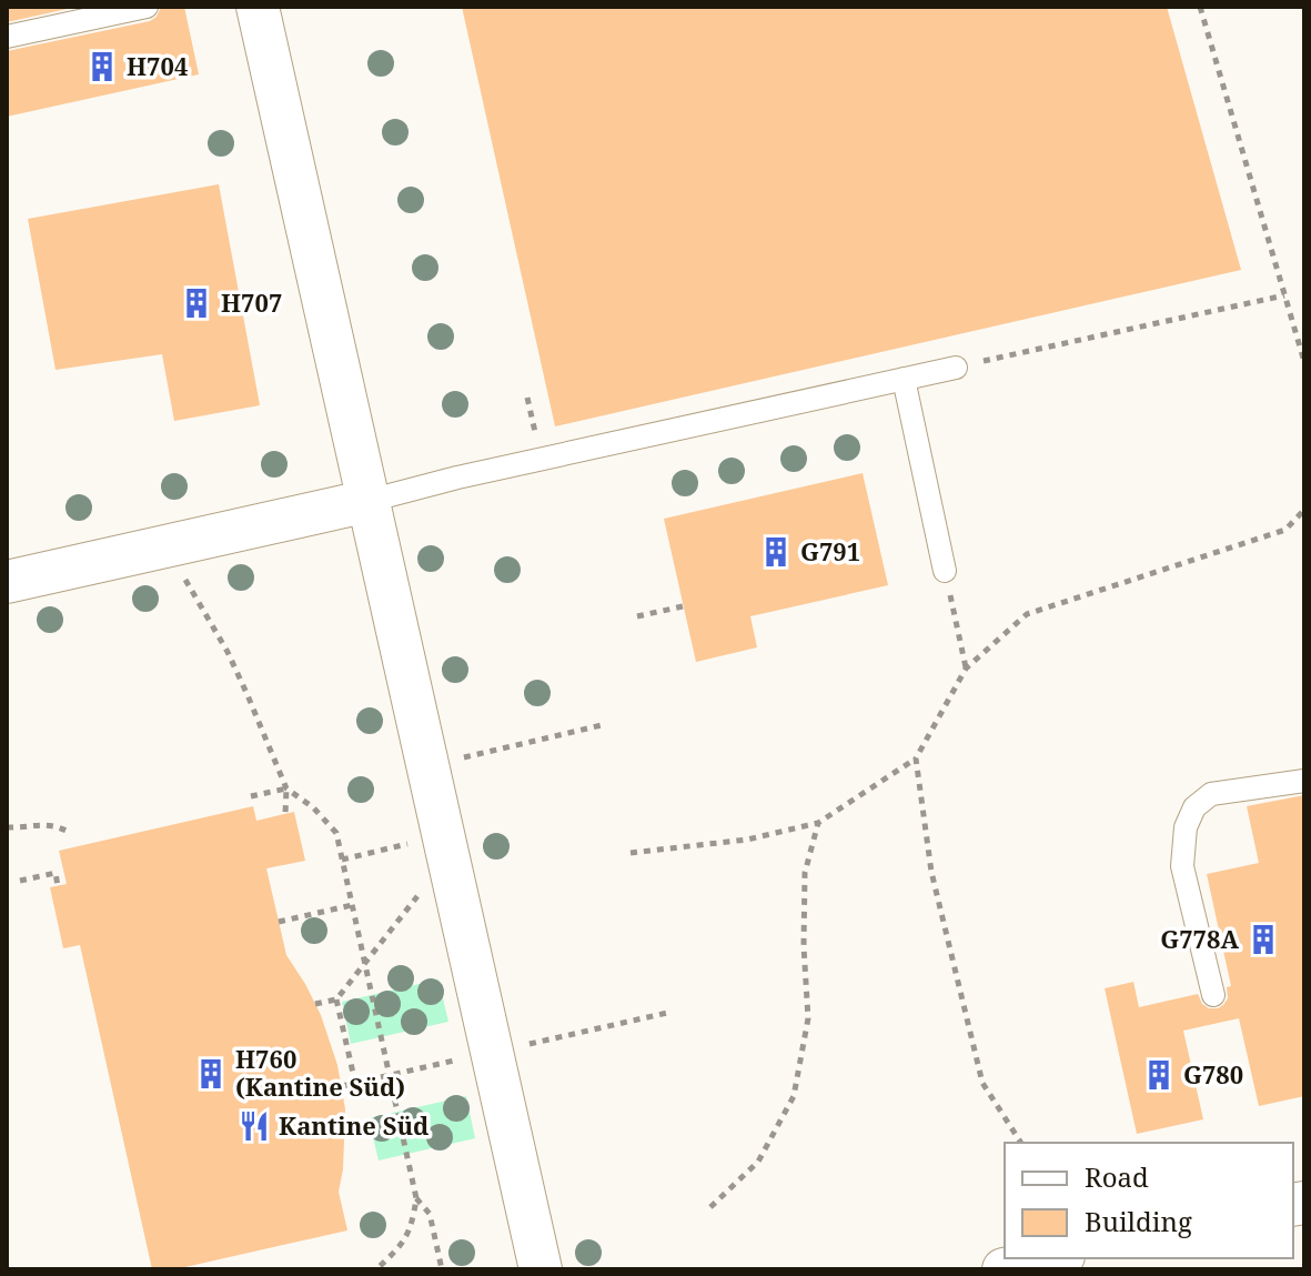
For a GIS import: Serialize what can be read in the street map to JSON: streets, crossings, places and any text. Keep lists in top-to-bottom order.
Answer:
{
  "places": {
    "building": [
      "H704",
      "H707",
      "G791",
      "G778A",
      "H760 (Kantine Süd)",
      "G780"
    ],
    "restaurant": ["Kantine Süd"]
  },
  "legend": ["Road", "Building"]
}
